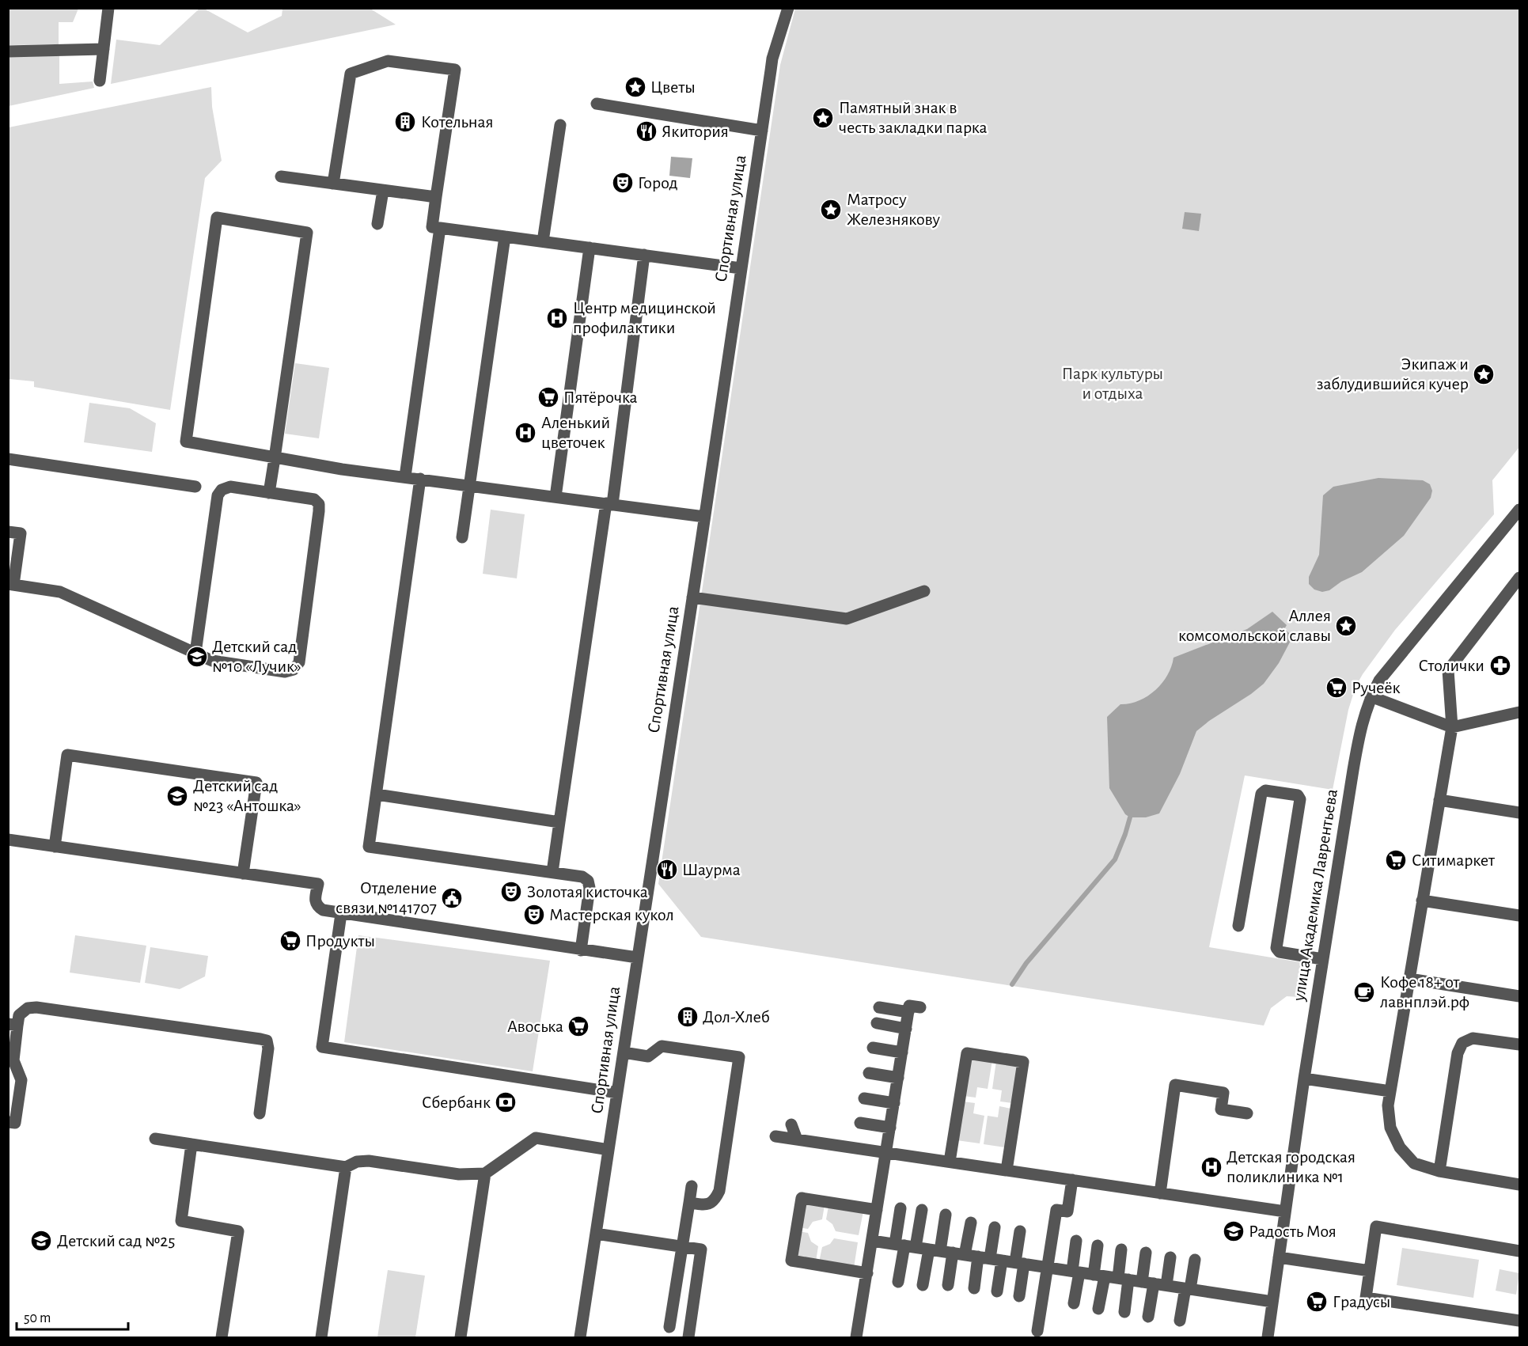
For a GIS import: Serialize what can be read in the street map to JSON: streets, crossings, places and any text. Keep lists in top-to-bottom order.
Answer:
{
  "streets": {
    "street": ["Спортивная улица", "улица Академика Лаврентьева"]
  },
  "parks": ["Парк культуры и отдыха"],
  "places": {
    "place": [
      "Цветы",
      "Памятный знак в честь закладки парка",
      "Матросу Железнякову",
      "Экипаж и заблудившийся кучер",
      "Аллея комсомольской славы"
    ],
    "building": ["Котельная", "Дол-Хлеб"],
    "restaurant": ["Якитория", "Шаурма"],
    "theatre": ["Город", "Золотая кисточка", "Мастерская кукол"],
    "hospital": ["Центр медицинской профилактики", "Аленький цветочек", "Детская городская поликлиника №1"],
    "supermarket": [
      "Пятёрочка",
      "Ручеёк",
      "Ситимаркет",
      "Продукты",
      "Авоська",
      "Градусы"
    ],
    "school or university": [
      "Детский сад №10 «Лучик»",
      "Детский сад №23 «Антошка»",
      "Радость Моя",
      "Детский сад №25"
    ],
    "pharmacy": ["Столички"],
    "public building": ["Отделение связи №141707"],
    "cafe": ["Кофе 18+ от лавнплэй.рф"],
    "bank": ["Сбербанк"]
  },
  "scale_bar": "50 m"
}
